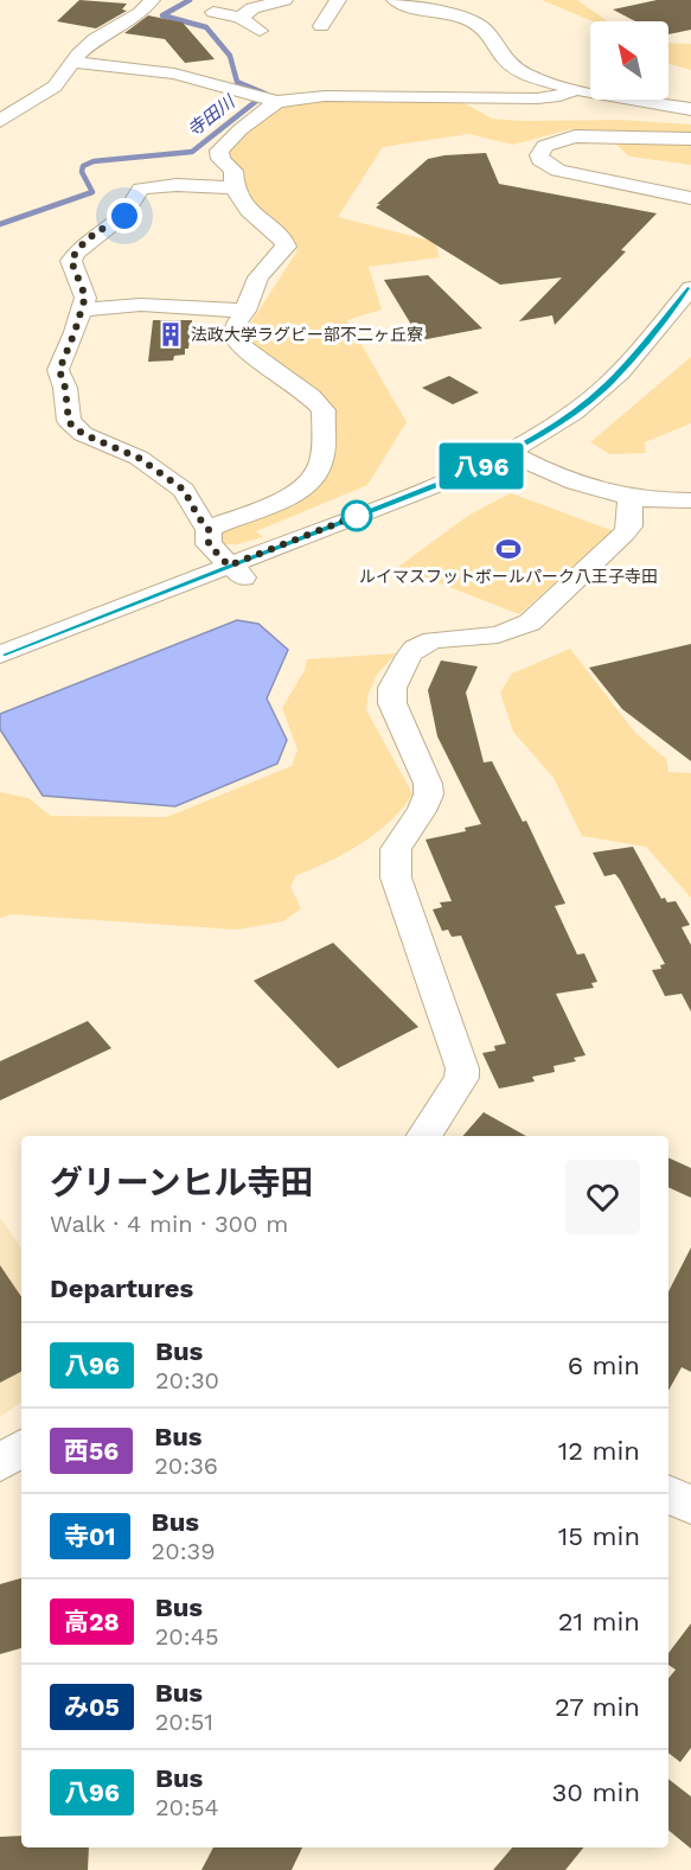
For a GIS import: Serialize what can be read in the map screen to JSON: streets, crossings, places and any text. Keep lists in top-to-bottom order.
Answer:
{
  "water": ["寺田川"],
  "places": {
    "building": ["法政大学ラグビー部不二ヶ丘寮"],
    "sports": ["ルイマスフットボールパーク八王子寺田"]
  },
  "lines": ["bus line 八96"],
  "north": "top left",
  "page": {
    "on_map": "八96",
    "heading": [
      ["グリーンヒル寺田", "Walk · 4 min · 300 m"],
      "Departures"
    ],
    "list": [
      {
        "mark": "八96",
        "name": "Bus",
        "note": "20:30",
        "value": "6 min"
      },
      {
        "mark": "西56",
        "name": "Bus",
        "note": "20:36",
        "value": "12 min"
      },
      {
        "mark": "寺01",
        "name": "Bus",
        "note": "20:39",
        "value": "15 min"
      },
      {
        "mark": "高28",
        "name": "Bus",
        "note": "20:45",
        "value": "21 min"
      },
      {
        "mark": "み05",
        "name": "Bus",
        "note": "20:51",
        "value": "27 min"
      },
      {
        "mark": "八96",
        "name": "Bus",
        "note": "20:54",
        "value": "30 min"
      }
    ]
  }
}
